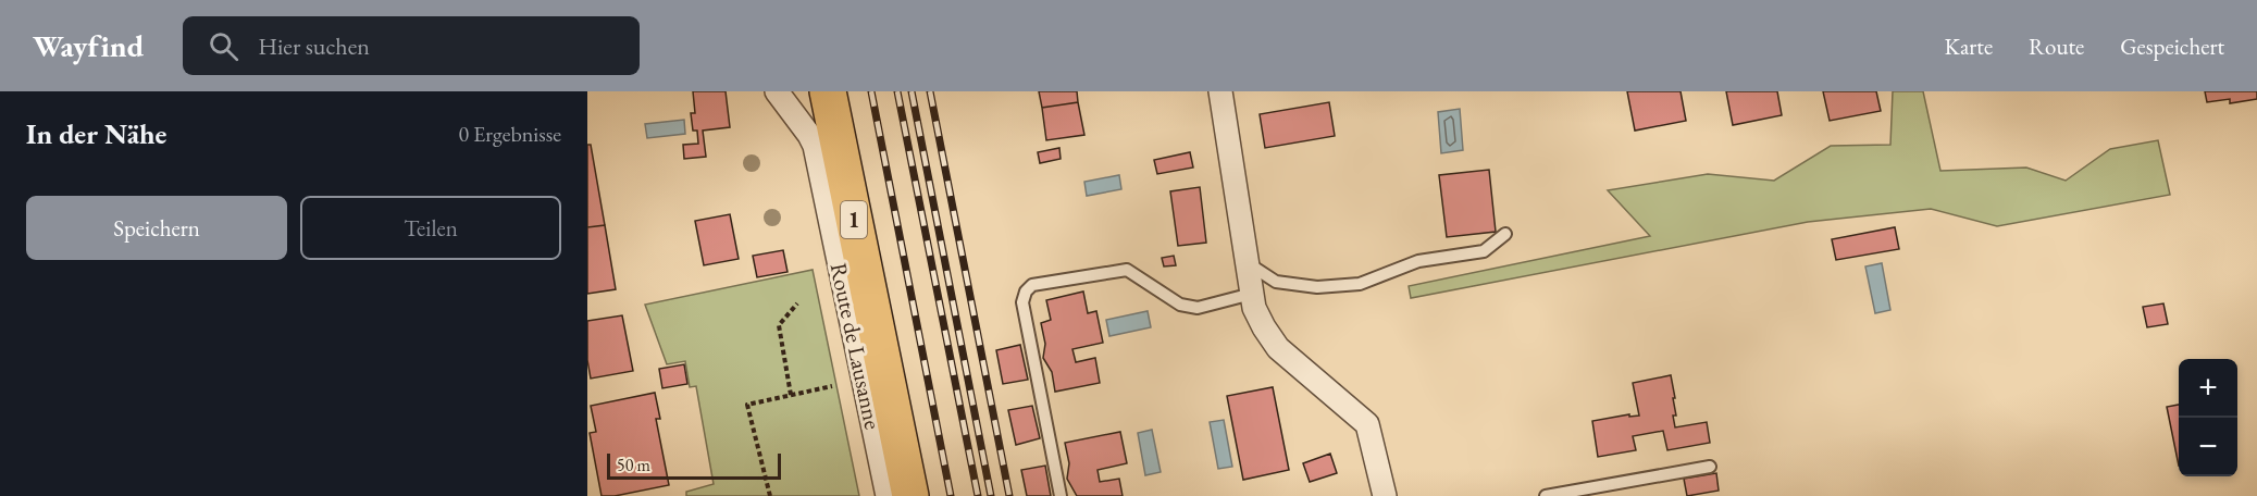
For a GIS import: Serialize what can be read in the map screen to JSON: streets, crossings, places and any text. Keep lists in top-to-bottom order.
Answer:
{
  "streets": {
    "main road": ["1", "Route de Lausanne"]
  },
  "scale_bar": "50 m",
  "page": {
    "header": "Wayfind",
    "search": "Hier suchen",
    "nav": ["Karte", "Route", "Gespeichert"],
    "heading": ["In der Nähe", "0 Ergebnisse"],
    "buttons": ["Speichern", "Teilen"],
    "map_buttons": ["+", "−"],
    "scale": "50 m"
  }
}
